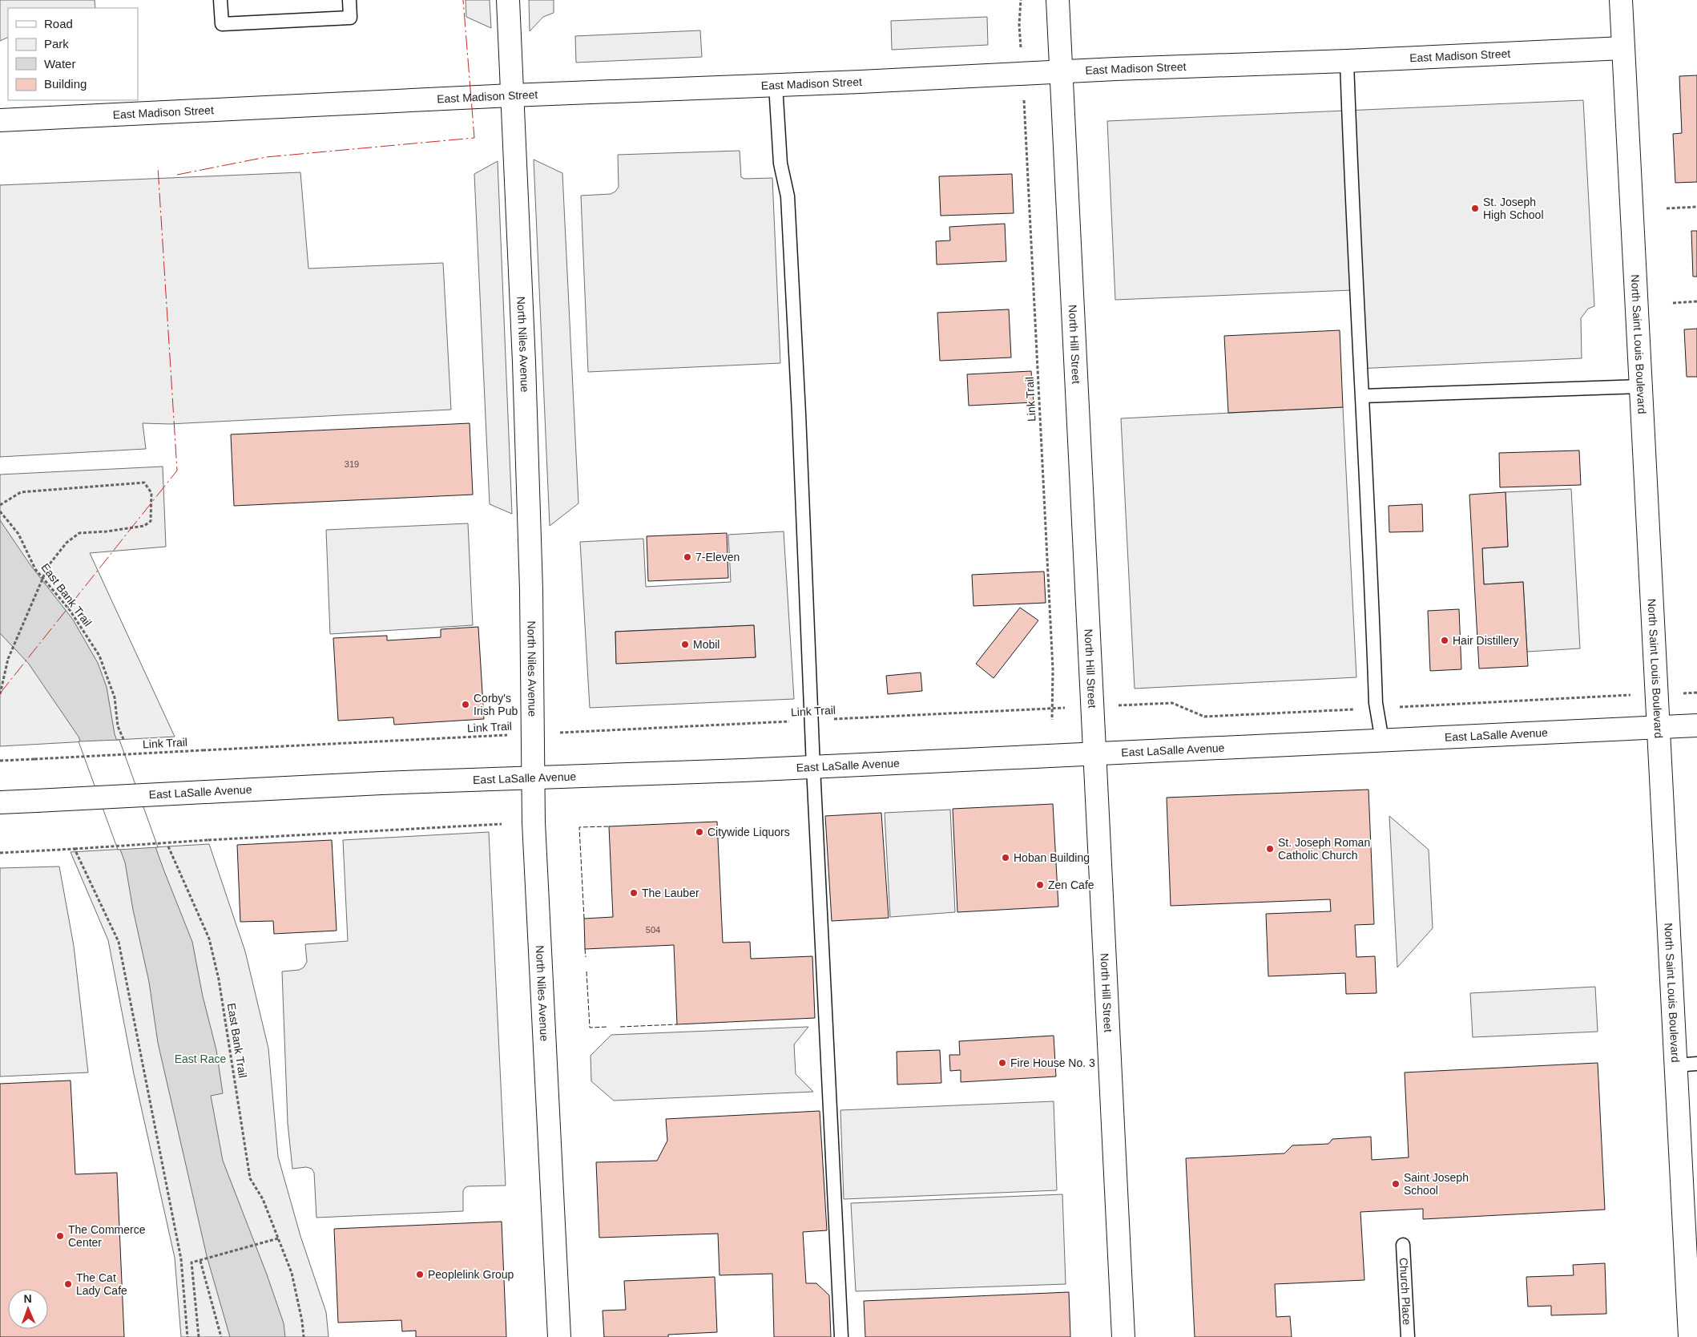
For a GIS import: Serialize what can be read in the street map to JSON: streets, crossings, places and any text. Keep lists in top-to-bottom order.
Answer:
{
  "streets": {
    "street": [
      "East Madison Street",
      "North Niles Avenue",
      "North Hill Street",
      "North Saint Louis Boulevard",
      "East LaSalle Avenue"
    ],
    "lane": ["Church Place"],
    "path": ["Link Trail", "East Bank Trail"]
  },
  "crossings": [
    ["East Madison Street", "North Niles Avenue"],
    ["East Madison Street", "North Hill Street"],
    ["East Madison Street", "North Saint Louis Boulevard"],
    ["North Niles Avenue", "Link Trail"],
    ["North Niles Avenue", "East LaSalle Avenue"],
    ["North Hill Street", "East LaSalle Avenue"],
    ["North Saint Louis Boulevard", "East LaSalle Avenue"]
  ],
  "parks": ["East Race"],
  "places": [
    "St. Joseph High School",
    "7-Eleven",
    "Hair Distillery",
    "Mobil",
    "Corby's Irish Pub",
    "Citywide Liquors",
    "St. Joseph Roman Catholic Church",
    "Hoban Building",
    "Zen Cafe",
    "The Lauber",
    "Fire House No. 3",
    "Saint Joseph School",
    "The Commerce Center",
    "Peoplelink Group",
    "The Cat Lady Cafe"
  ],
  "house_numbers": ["319", "504"],
  "legend": [
    "Road",
    "Park",
    "Water",
    "Building"
  ],
  "north": "top"
}
